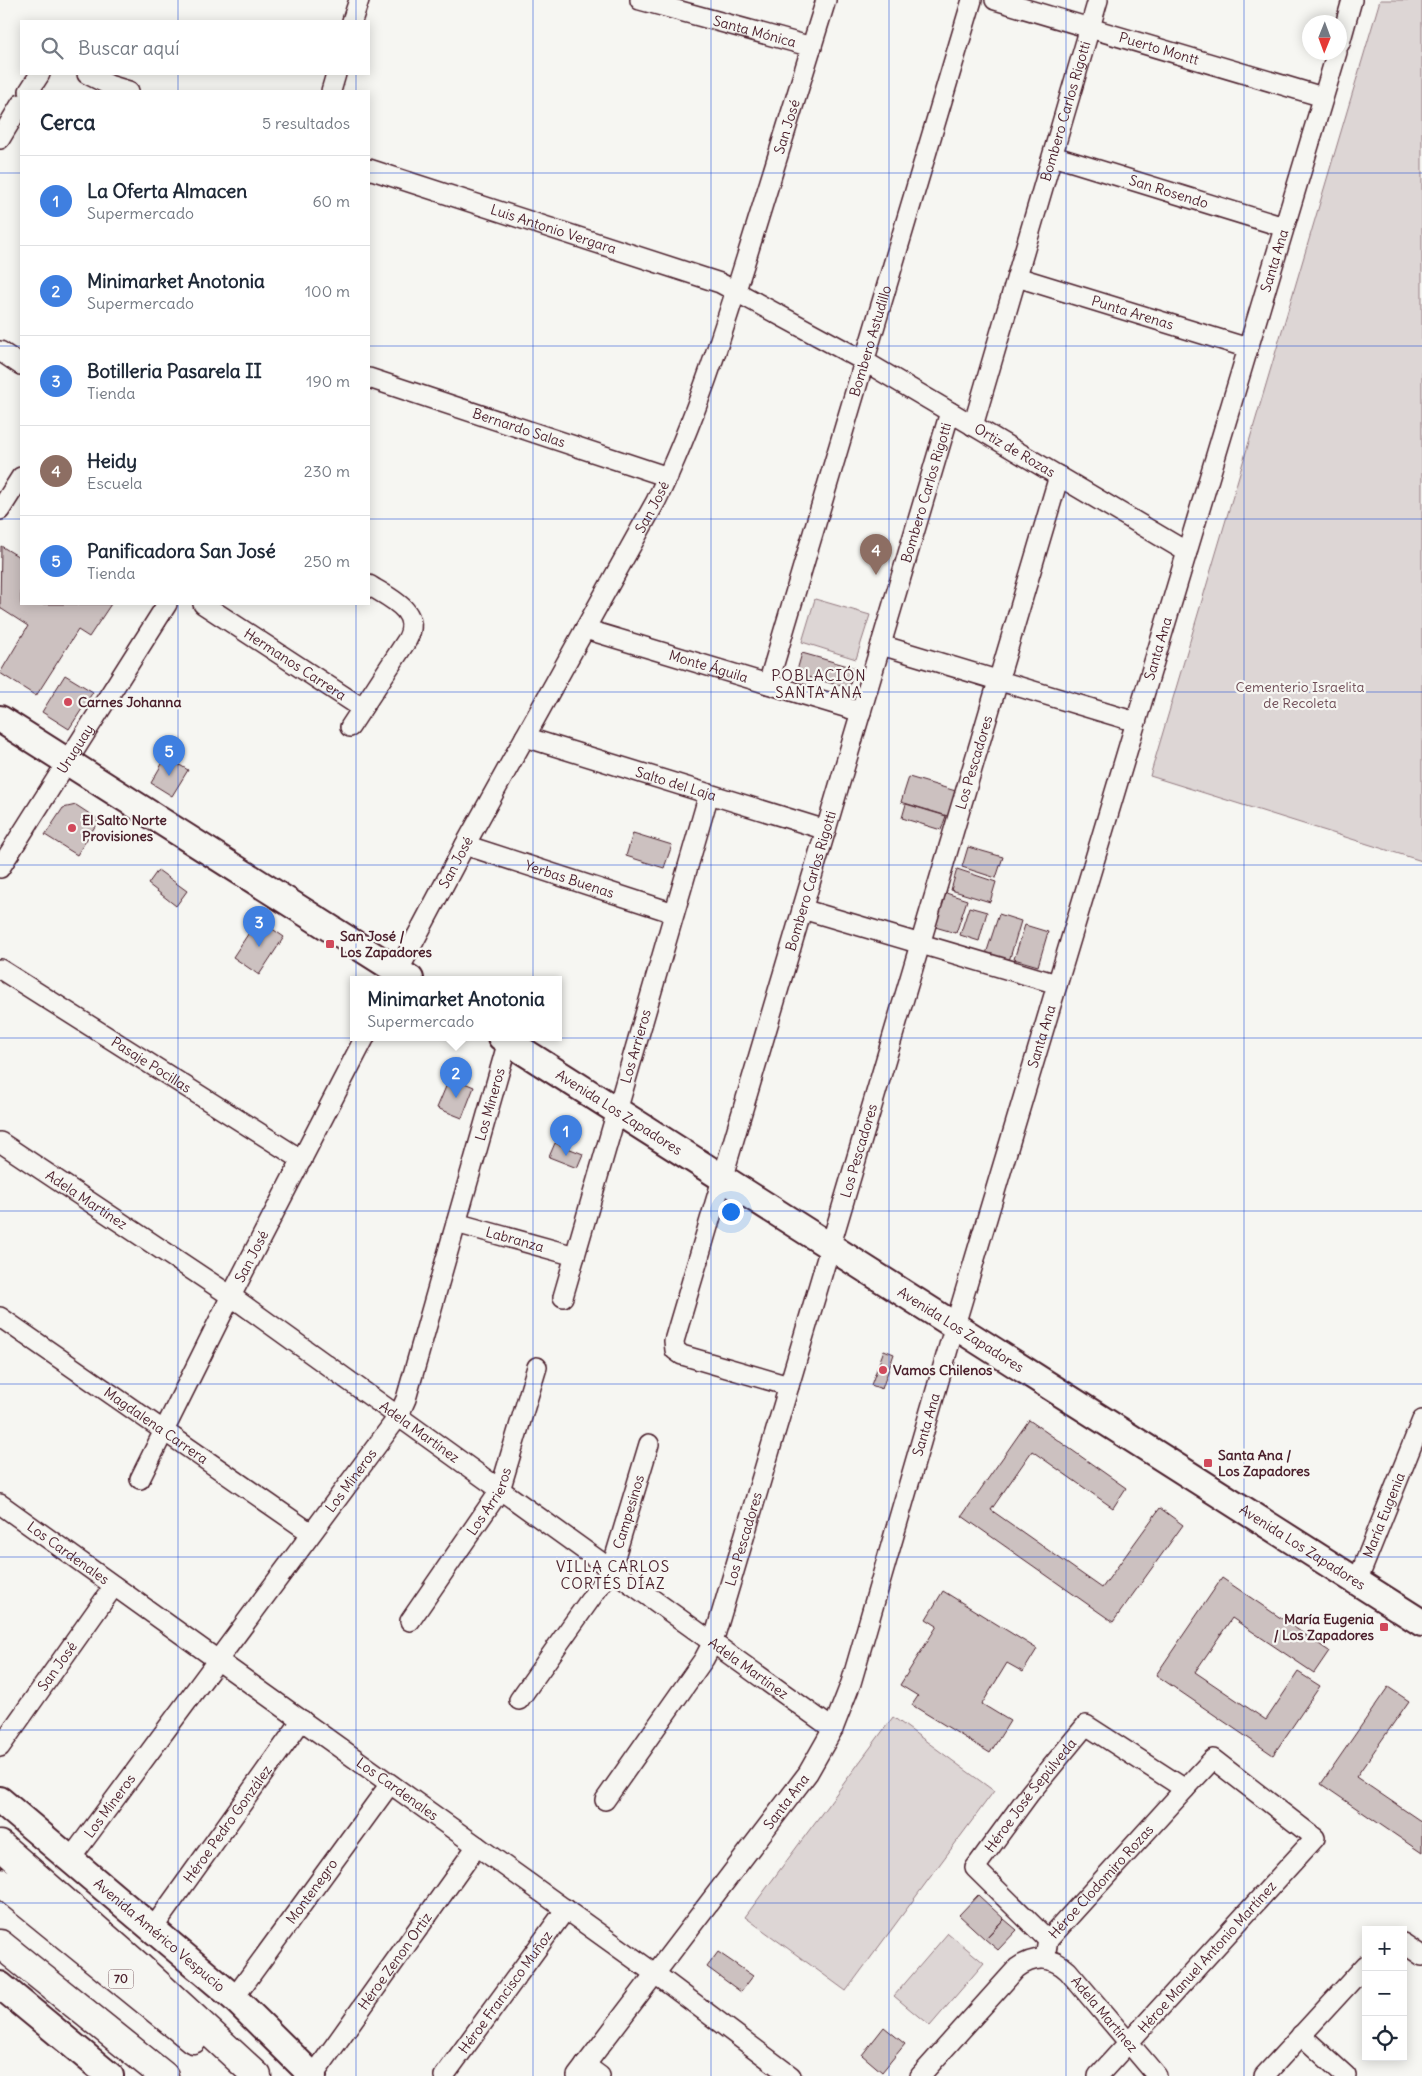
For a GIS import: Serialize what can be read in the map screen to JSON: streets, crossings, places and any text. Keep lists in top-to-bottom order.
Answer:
{
  "streets": {
    "highway": ["70"],
    "main road": ["Avenida Los Zapadores", "Avenida Américo Vespucio"],
    "street": [
      "Santa Mónica",
      "Puerto Montt",
      "Bombero Carlos Rigotti",
      "San José",
      "San Rosendo",
      "Luis Antonio Vergara",
      "Santa Ana",
      "Punta Arenas",
      "Bombero Astudillo",
      "Bernardo Salas",
      "Ortiz de Rozas",
      "Hermanos Carrera",
      "Monte Águila",
      "Uruguay",
      "Los Pescadores",
      "Salto del Laja",
      "Yerbas Buenas",
      "Los Arrieros",
      "Pasaje Pocillas",
      "Los Mineros",
      "Adela Martínez",
      "Labranza",
      "Magdalena Carrera",
      "Campesinos",
      "María Eugenia",
      "Los Cardenales",
      "Héroe José Sepúlveda",
      "Héroe Pedro González",
      "Héroe Clodomiro Rozas",
      "Montenegro",
      "Héroe Manuel Antonio Martínez",
      "Héroe Zenon Ortiz",
      "Héroe Francisco Muñoz"
    ]
  },
  "crossings": [
    ["Santa Mónica", "San José"],
    ["Puerto Montt", "Bombero Carlos Rigotti"],
    ["Puerto Montt", "Santa Ana"],
    ["Bombero Carlos Rigotti", "San Rosendo"],
    ["Bombero Carlos Rigotti", "Punta Arenas"],
    ["Bombero Carlos Rigotti", "Ortiz de Rozas"],
    ["Bombero Carlos Rigotti", "Monte Águila"],
    ["Bombero Carlos Rigotti", "Los Pescadores"],
    ["Bombero Carlos Rigotti", "Salto del Laja"],
    ["Bombero Carlos Rigotti", "Avenida Los Zapadores"],
    ["San José", "Luis Antonio Vergara"],
    ["San José", "Bernardo Salas"],
    ["San José", "Ortiz de Rozas"],
    ["San José", "Monte Águila"],
    ["San José", "Salto del Laja"],
    ["San José", "Yerbas Buenas"],
    ["San José", "Pasaje Pocillas"],
    ["San José", "Adela Martínez"],
    ["San José", "Magdalena Carrera"],
    ["San José", "Los Cardenales"],
    ["San Rosendo", "Santa Ana"],
    ["Luis Antonio Vergara", "Ortiz de Rozas"],
    ["Santa Ana", "Punta Arenas"],
    ["Santa Ana", "Ortiz de Rozas"],
    ["Santa Ana", "Avenida Los Zapadores"],
    ["Santa Ana", "Adela Martínez"],
    ["Santa Ana", "Los Cardenales"],
    ["Bombero Astudillo", "Ortiz de Rozas"],
    ["Bombero Astudillo", "Monte Águila"],
    ["Ortiz de Rozas", "Los Pescadores"],
    ["Los Pescadores", "Avenida Los Zapadores"],
    ["Los Pescadores", "Adela Martínez"],
    ["Salto del Laja", "Los Arrieros"],
    ["Yerbas Buenas", "Los Arrieros"],
    ["Los Arrieros", "Avenida Los Zapadores"],
    ["Los Arrieros", "Adela Martínez"],
    ["Los Arrieros", "Labranza"],
    ["Los Mineros", "Adela Martínez"],
    ["Los Mineros", "Labranza"],
    ["Los Mineros", "Magdalena Carrera"],
    ["Los Mineros", "Los Cardenales"],
    ["Los Mineros", "Avenida Américo Vespucio"],
    ["Avenida Los Zapadores", "María Eugenia"],
    ["Adela Martínez", "Campesinos"],
    ["Adela Martínez", "Héroe José Sepúlveda"],
    ["Adela Martínez", "Héroe Clodomiro Rozas"],
    ["Adela Martínez", "Héroe Manuel Antonio Martínez"],
    ["Los Cardenales", "Héroe Pedro González"],
    ["Los Cardenales", "Montenegro"],
    ["Los Cardenales", "Héroe Zenon Ortiz"],
    ["Los Cardenales", "Héroe Francisco Muñoz"],
    ["Héroe José Sepúlveda", "Héroe Clodomiro Rozas"],
    ["Héroe Pedro González", "Avenida Américo Vespucio"],
    ["Héroe Clodomiro Rozas", "Héroe Manuel Antonio Martínez"],
    ["Montenegro", "Avenida Américo Vespucio"],
    ["Avenida Américo Vespucio", "Héroe Zenon Ortiz"]
  ],
  "districts": ["POBLACIÓN SANTA ANA", "VILLA CARLOS CORTÉS DÍAZ"],
  "parks": ["Cementerio Israelita de Recoleta"],
  "places": {
    "other": ["Carnes Johanna", "El Salto Norte Provisiones", "Vamos Chilenos"],
    "transit": ["San José / Los Zapadores", "Santa Ana / Los Zapadores", "María Eugenia / Los Zapadores"]
  },
  "north": "bottom",
  "page": {
    "search": "Buscar aquí",
    "heading": ["Cerca", "5 resultados"],
    "list": [
      {
        "mark": "1",
        "name": "La Oferta Almacen",
        "note": "Supermercado",
        "value": "60 m"
      },
      {
        "mark": "2",
        "name": "Minimarket Anotonia",
        "note": "Supermercado",
        "value": "100 m"
      },
      {
        "mark": "3",
        "name": "Botilleria Pasarela II",
        "note": "Tienda",
        "value": "190 m"
      },
      {
        "mark": "4",
        "name": "Heidy",
        "note": "Escuela",
        "value": "230 m"
      },
      {
        "mark": "5",
        "name": "Panificadora San José",
        "note": "Tienda",
        "value": "250 m"
      }
    ],
    "pins": [
      "4",
      "5",
      "3",
      "2",
      "1"
    ],
    "popup": ["Minimarket Anotonia", "Supermercado"],
    "map_buttons": ["+", "−"]
  }
}
